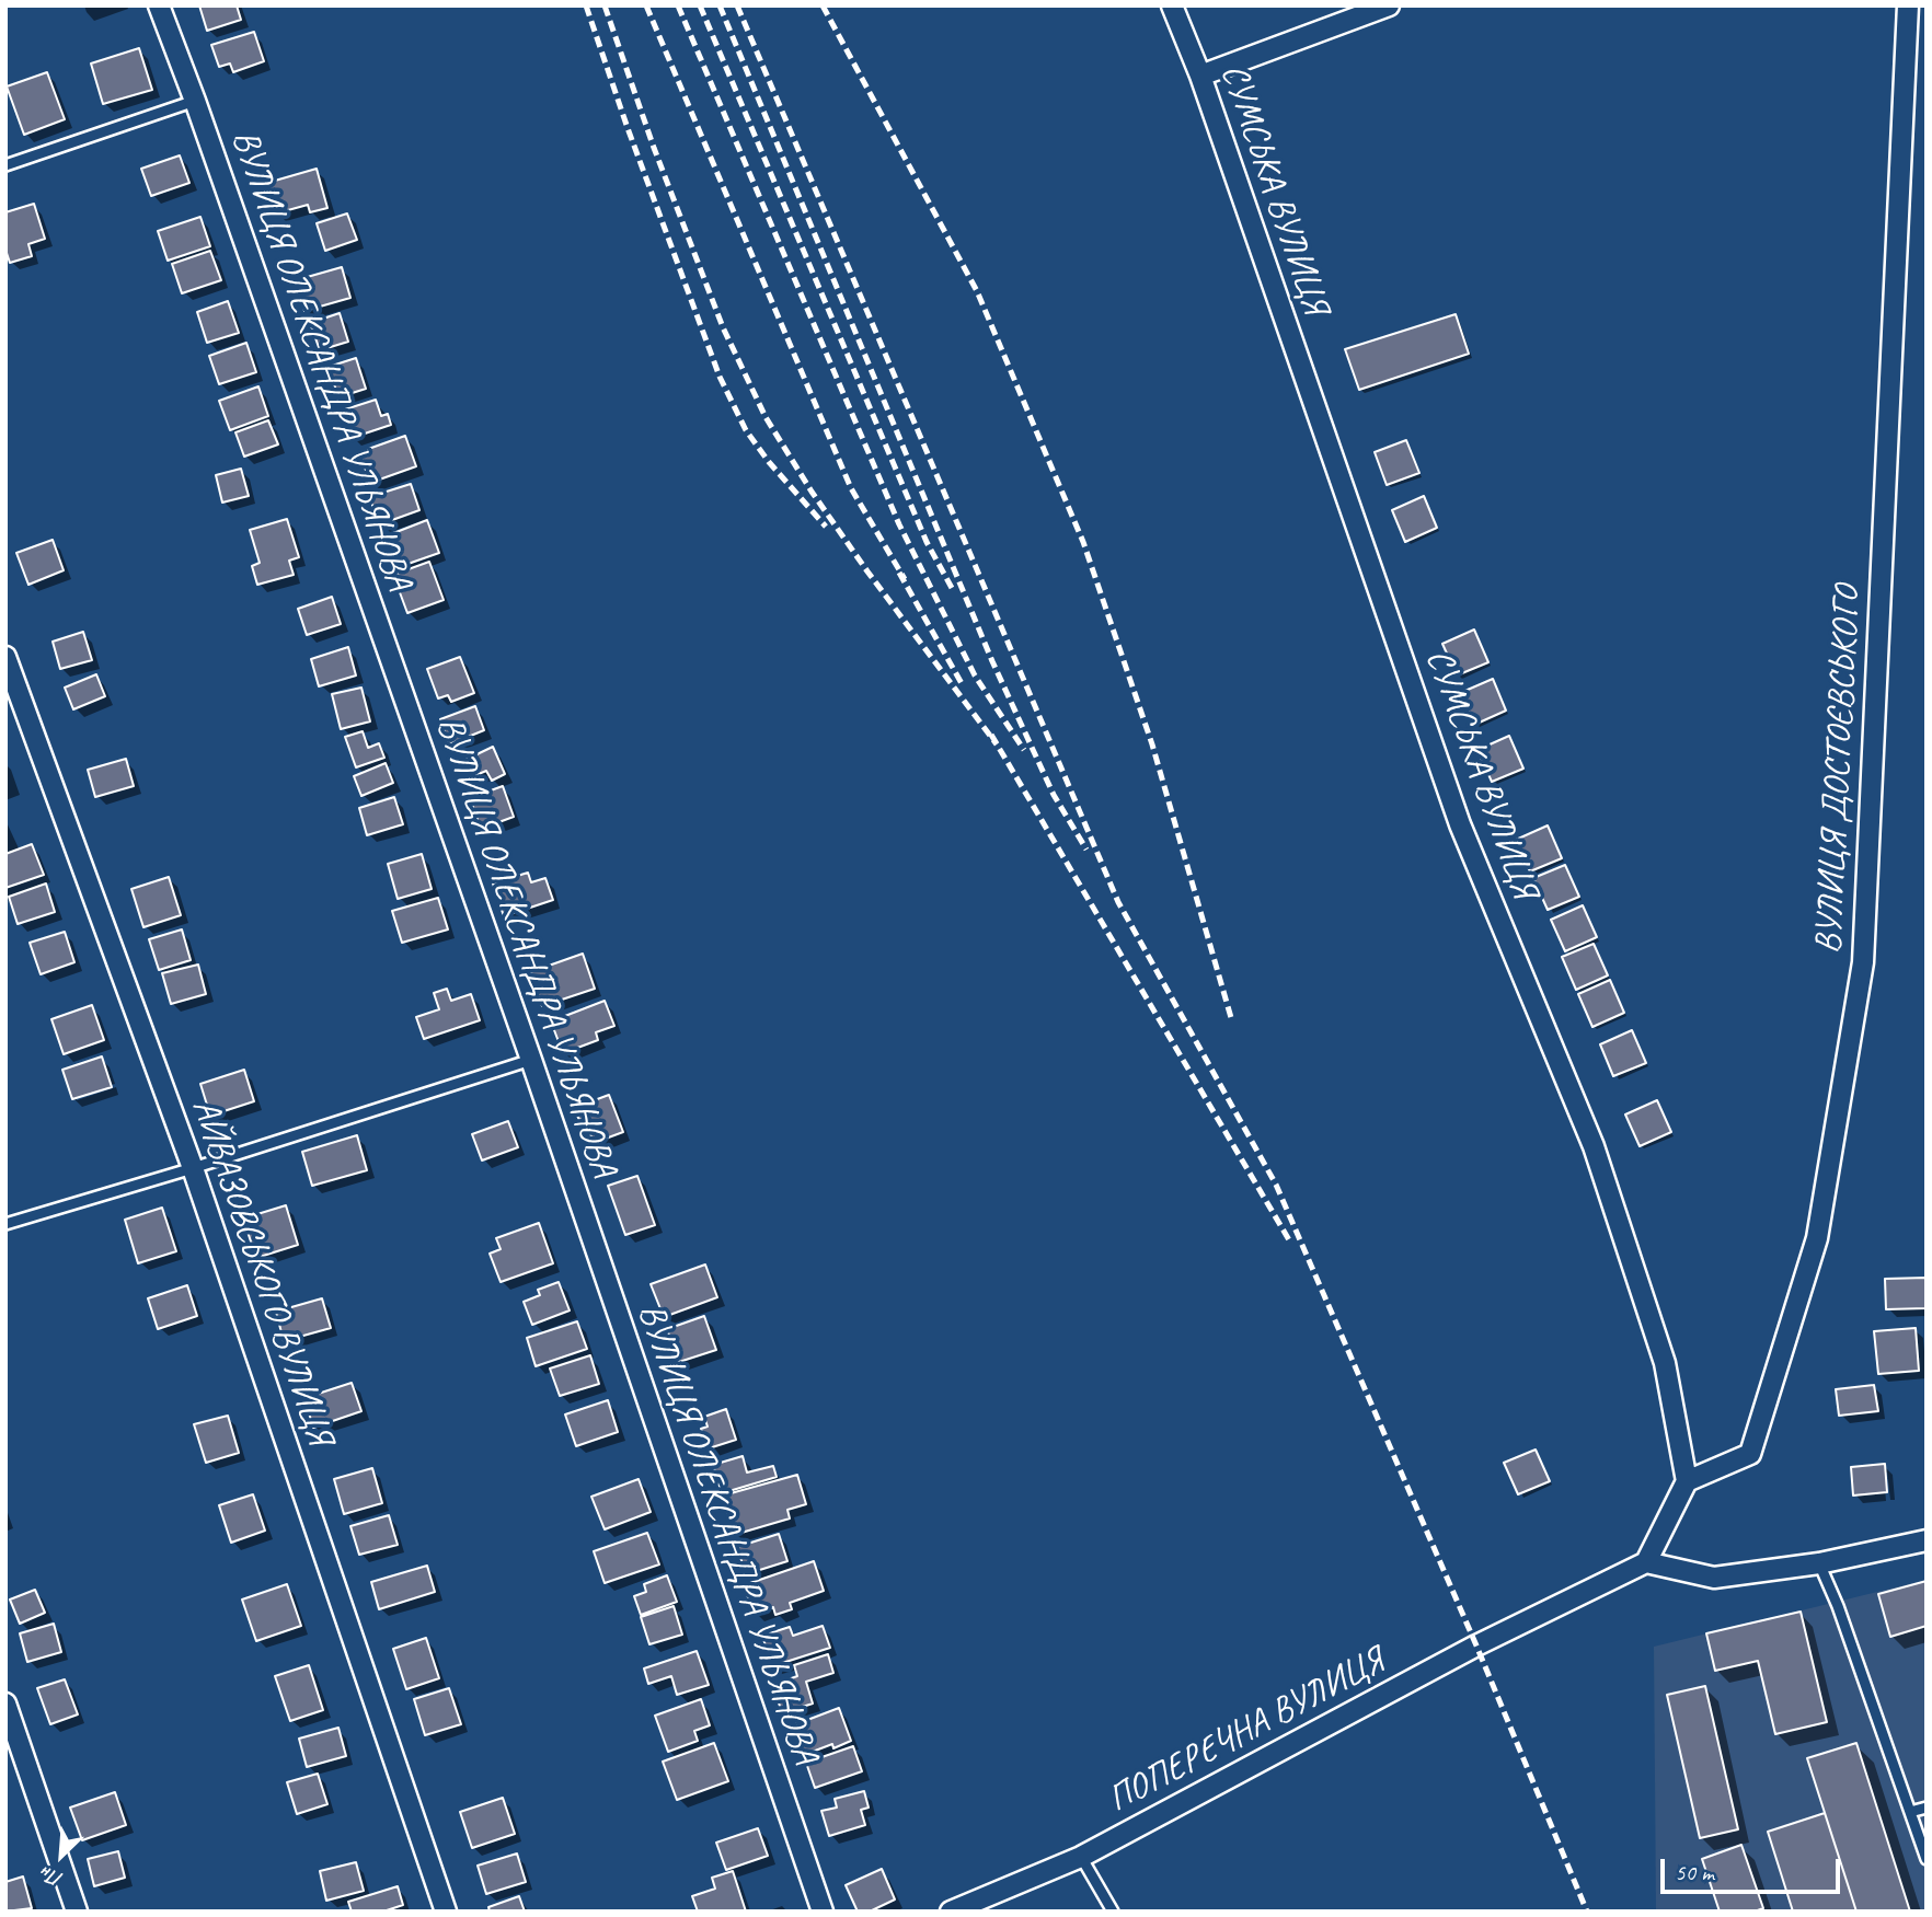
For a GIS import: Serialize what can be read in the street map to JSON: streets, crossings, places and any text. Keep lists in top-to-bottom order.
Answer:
{
  "streets": {
    "street": [
      "СУМСЬКА ВУЛИЦЯ",
      "ВУЛИЦЯ ОЛЕКСАНДРА УЛЬЯНОВА",
      "ВУЛИЦЯ ДОСТОЄВСЬКОГО",
      "АЙВАЗОВСЬКОГО ВУЛИЦЯ",
      "ПОПЕРЕЧНА ВУЛИЦЯ"
    ]
  },
  "crossings": [
    ["СУМСЬКА ВУЛИЦЯ", "ВУЛИЦЯ ДОСТОЄВСЬКОГО"]
  ],
  "scale_bar": "50 m",
  "north": "bottom left"
}
